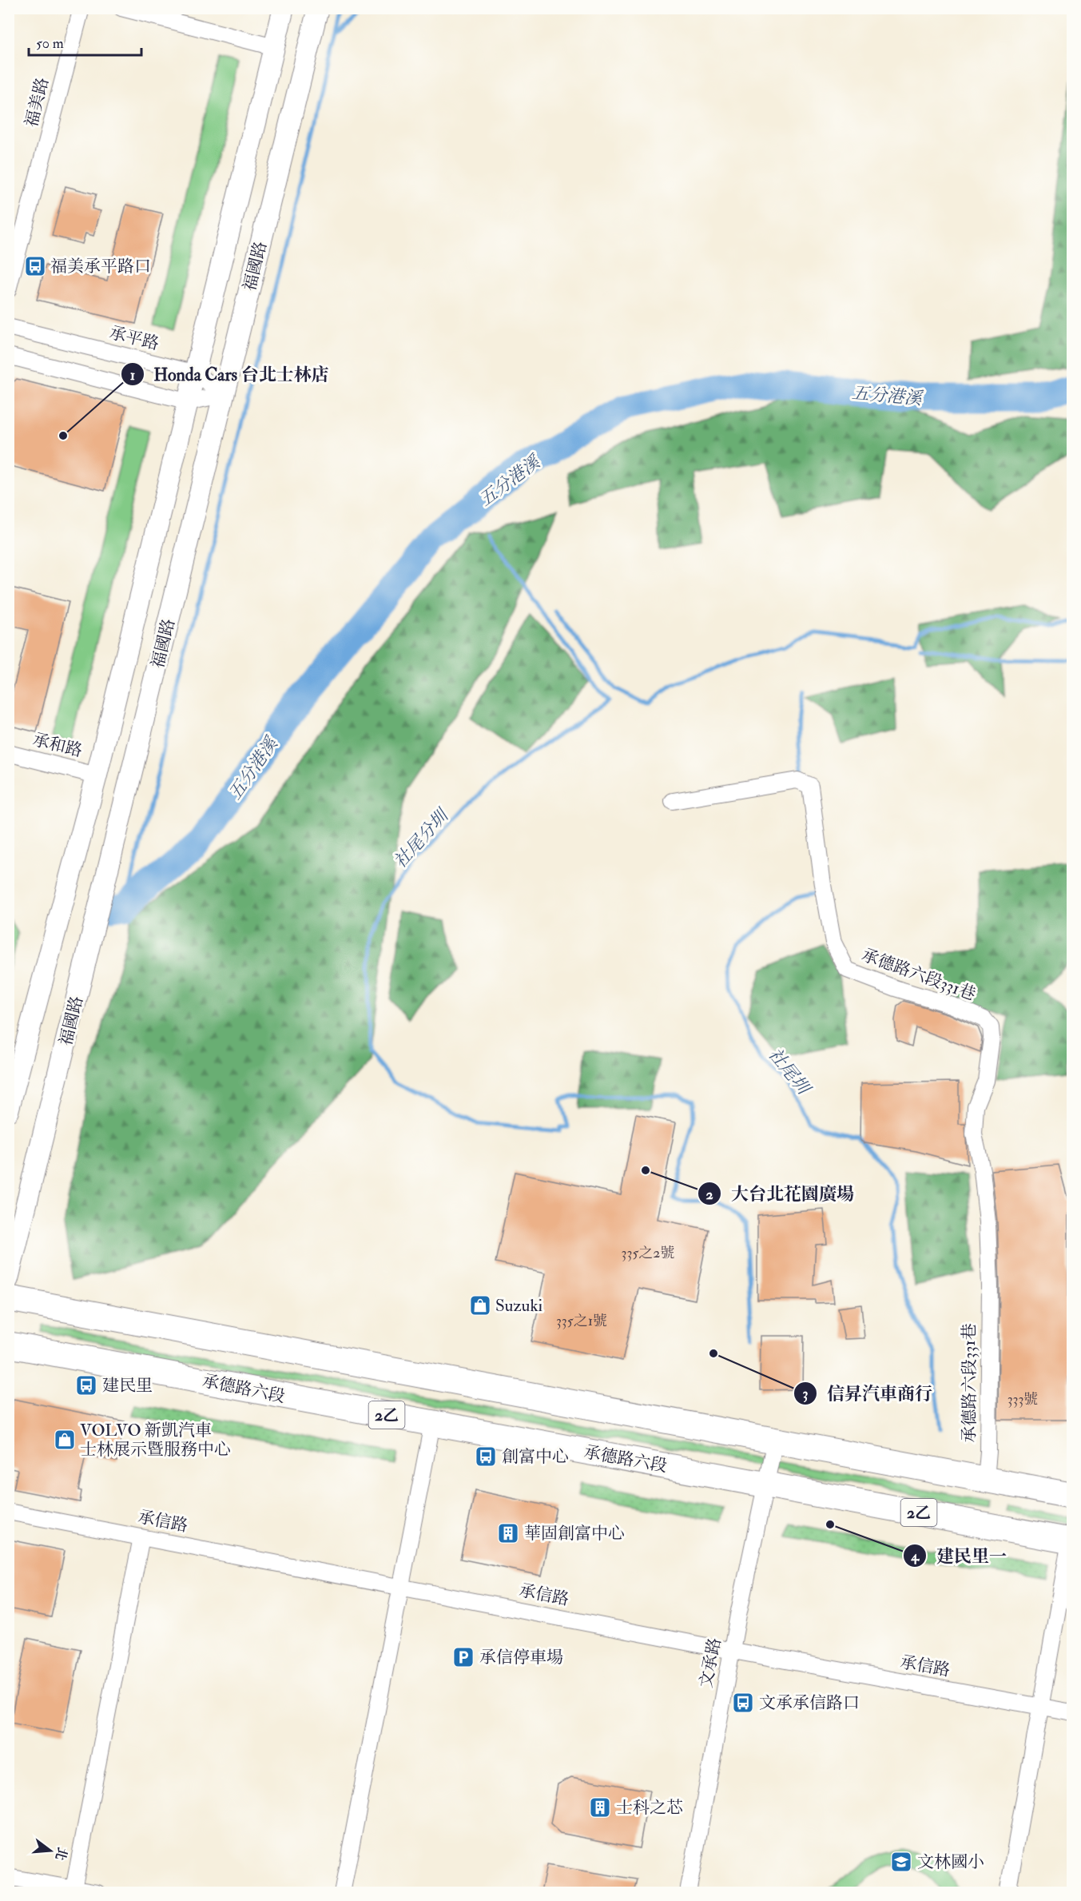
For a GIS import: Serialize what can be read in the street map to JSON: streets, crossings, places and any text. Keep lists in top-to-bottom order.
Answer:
{
  "streets": {
    "main road": ["承德路六段", "2乙"],
    "street": [
      "福美路",
      "福國路",
      "承平路",
      "承和路",
      "承德路六段331巷",
      "承信路",
      "文承路"
    ]
  },
  "crossings": [
    ["福國路", "承平路"],
    ["福國路", "承和路"],
    ["承德路六段", "文承路"],
    ["承信路", "文承路"]
  ],
  "water": ["五分港溪", "社尾分圳", "社尾圳"],
  "places": {
    "bus stop": [
      "福美承平路口",
      "建民里",
      "創富中心",
      "文承承信路口"
    ],
    "other": [
      "Honda Cars 台北士林店",
      "大台北花園廣場",
      "信昇汽車商行",
      "建民里一"
    ],
    "shop": ["Suzuki", "VOLVO 新凱汽車 士林展示暨服務中心"],
    "building": ["華固創富中心", "士科之芯"],
    "parking": ["承信停車場"],
    "school or university": ["文林國小"]
  },
  "house_numbers": ["335之2號", "335之1號", "333號"],
  "scale_bar": "50 m",
  "north": "right"
}
